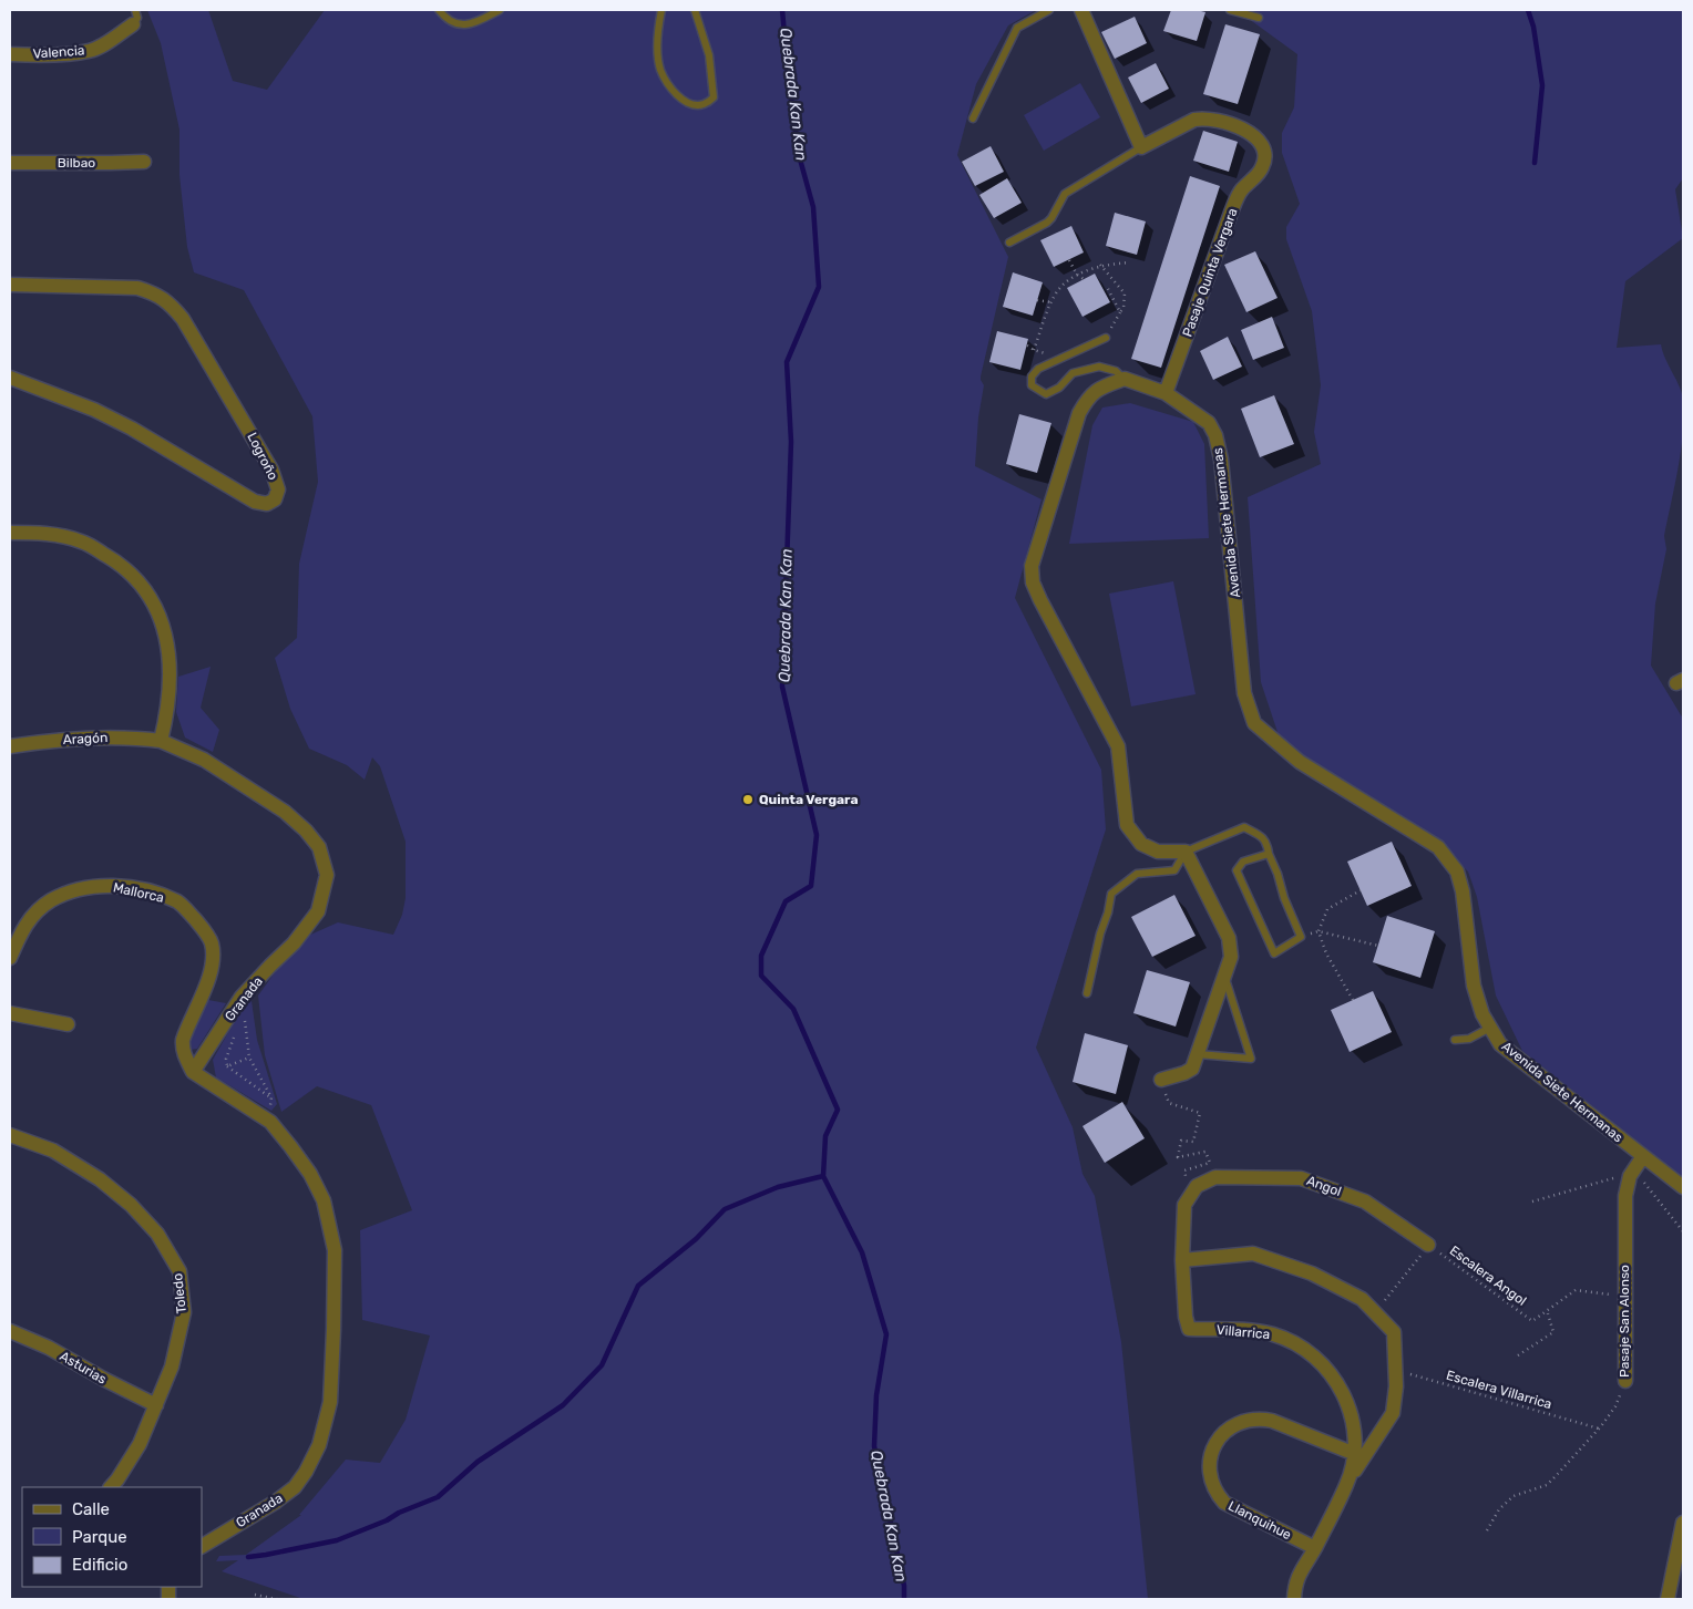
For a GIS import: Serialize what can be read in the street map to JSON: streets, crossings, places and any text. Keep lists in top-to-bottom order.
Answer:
{
  "streets": {
    "street": [
      "Valencia",
      "Bilbao",
      "Pasaje Quinta Vergara",
      "Logroño",
      "Avenida Siete Hermanas",
      "Aragón",
      "Mallorca",
      "Granada",
      "Angol",
      "Toledo",
      "Pasaje San Alonso",
      "Villarrica",
      "Asturias",
      "Llanquihue"
    ],
    "path": ["Escalera Angol", "Escalera Villarrica"]
  },
  "crossings": [
    ["Pasaje Quinta Vergara", "Avenida Siete Hermanas"],
    ["Avenida Siete Hermanas", "Pasaje San Alonso"],
    ["Aragón", "Granada"],
    ["Mallorca", "Granada"],
    ["Angol", "Escalera Angol"],
    ["Angol", "Villarrica"],
    ["Escalera Angol", "Pasaje San Alonso"],
    ["Toledo", "Asturias"],
    ["Pasaje San Alonso", "Escalera Villarrica"],
    ["Villarrica", "Llanquihue"]
  ],
  "water": ["Quebrada Kan Kan"],
  "places": ["Quinta Vergara"],
  "legend": ["Calle", "Parque", "Edificio"]
}
